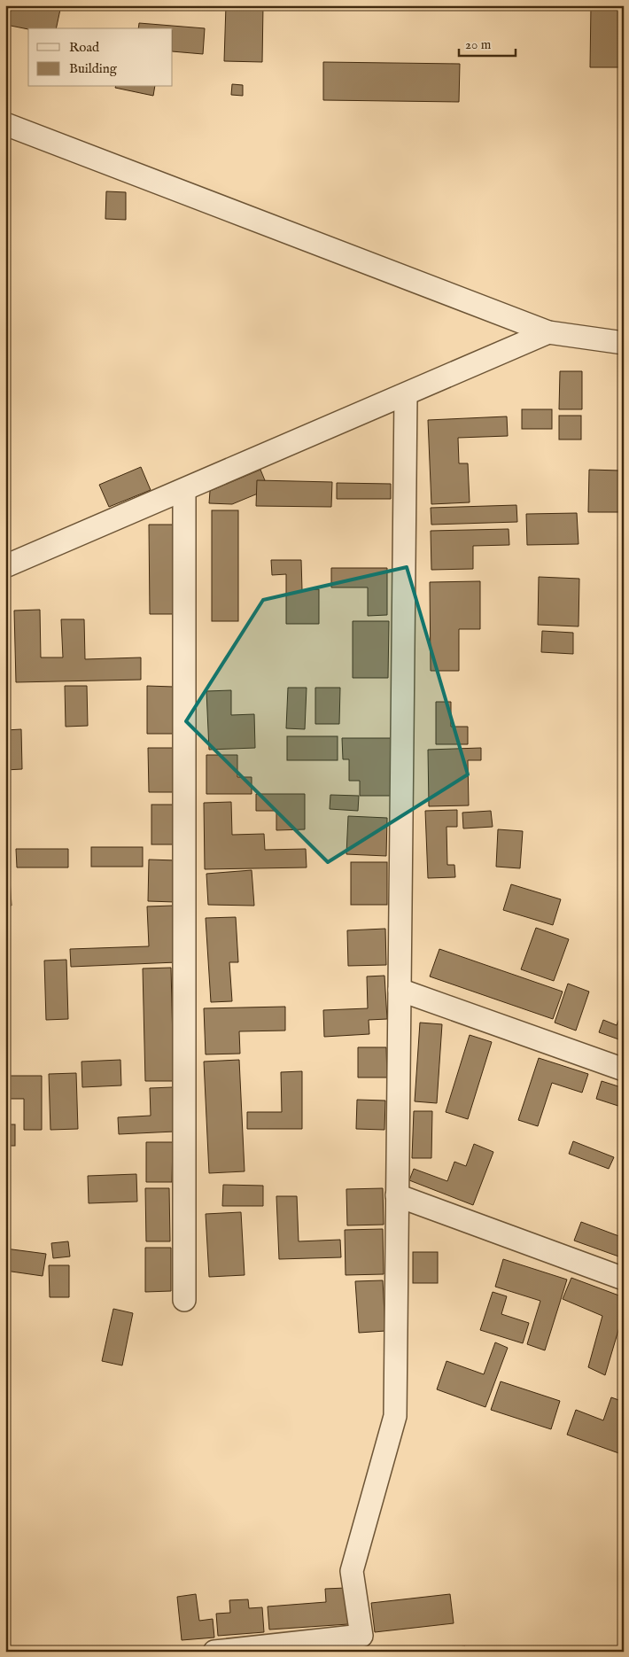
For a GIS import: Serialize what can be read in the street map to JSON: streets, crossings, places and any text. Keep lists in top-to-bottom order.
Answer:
{
  "legend": ["Road", "Building"],
  "scale_bar": "20 m"
}
